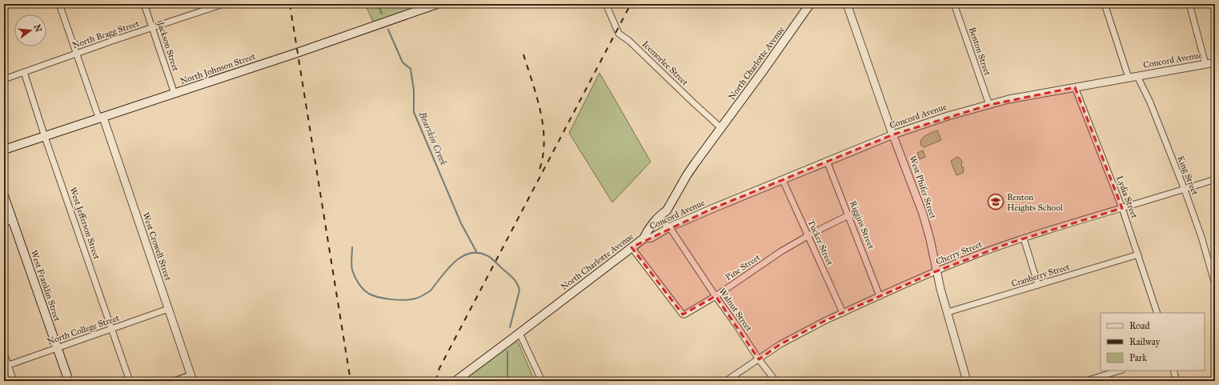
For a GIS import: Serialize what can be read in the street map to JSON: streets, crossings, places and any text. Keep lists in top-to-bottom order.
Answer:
{
  "streets": {
    "main road": ["North Charlotte Avenue", "North Johnson Street", "West Franklin Street"],
    "street": [
      "North Bragg Street",
      "Jackson Street",
      "Benton Street",
      "Concord Avenue",
      "Icemorlee Street",
      "King Street",
      "West Phifer Street",
      "Lydia Street",
      "West Jefferson Street",
      "Riggins Street",
      "Tucker Street",
      "West Crowell Street",
      "Cherry Street",
      "Pine Street",
      "Cranberry Street",
      "Walnut Street",
      "North College Street"
    ]
  },
  "crossings": [
    ["North Bragg Street", "Jackson Street"],
    ["North Bragg Street", "West Jefferson Street"],
    ["North Bragg Street", "West Crowell Street"],
    ["Jackson Street", "North Johnson Street"],
    ["Benton Street", "Concord Avenue"],
    ["Concord Avenue", "North Charlotte Avenue"],
    ["Concord Avenue", "King Street"],
    ["Concord Avenue", "West Phifer Street"],
    ["Concord Avenue", "Lydia Street"],
    ["Concord Avenue", "Riggins Street"],
    ["Concord Avenue", "Tucker Street"],
    ["Concord Avenue", "Walnut Street"],
    ["Icemorlee Street", "North Charlotte Avenue"],
    ["North Charlotte Avenue", "Pine Street"],
    ["North Charlotte Avenue", "Walnut Street"],
    ["North Johnson Street", "West Jefferson Street"],
    ["North Johnson Street", "West Crowell Street"],
    ["King Street", "Cherry Street"],
    ["West Phifer Street", "Cherry Street"],
    ["West Phifer Street", "Cranberry Street"],
    ["Lydia Street", "Cherry Street"],
    ["Lydia Street", "Cranberry Street"],
    ["West Jefferson Street", "North College Street"],
    ["Riggins Street", "Cherry Street"],
    ["Riggins Street", "Pine Street"],
    ["Tucker Street", "Cherry Street"],
    ["Tucker Street", "Pine Street"],
    ["West Crowell Street", "North College Street"],
    ["Cherry Street", "Walnut Street"],
    ["Pine Street", "Walnut Street"],
    ["West Franklin Street", "North College Street"]
  ],
  "water": ["Bearskin Creek"],
  "places": {
    "school or university": ["Benton Heights School"]
  },
  "legend": ["Road", "Railway", "Park"],
  "north": "right"
}
